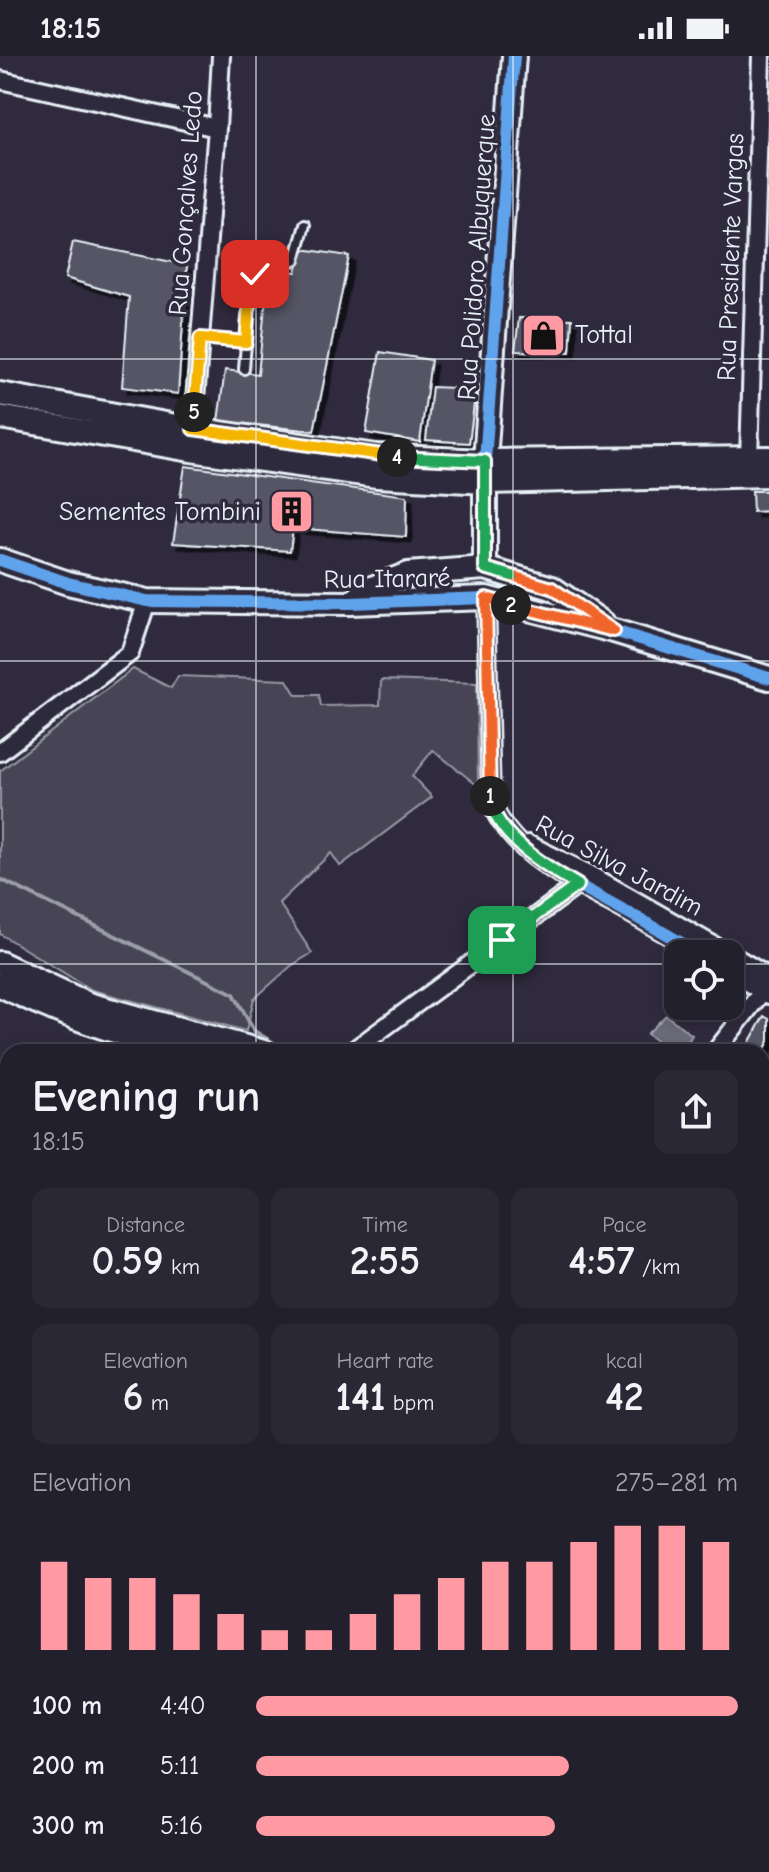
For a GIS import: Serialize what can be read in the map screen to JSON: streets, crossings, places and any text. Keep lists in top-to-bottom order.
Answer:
{
  "streets": {
    "street": [
      "Rua Gonçalves Ledo",
      "Rua Polidoro Albuquerque",
      "Rua Presidente Vargas",
      "Rua Itararé",
      "Rua Silva Jardim"
    ]
  },
  "crossings": [
    ["Rua Itararé", "Rua Silva Jardim"]
  ],
  "places": {
    "shop": ["Tottal"],
    "building": ["Sementes Tombini"]
  },
  "page": {
    "status": "18:15",
    "pins": [
      "5",
      "4",
      "2",
      "1"
    ],
    "heading": ["Evening run", "18:15"],
    "stats": [
      ["Distance", "0.59 km"],
      ["Time", "2:55"],
      ["Pace", "4:57 /km"],
      ["Elevation", "6 m"],
      ["Heart rate", "141 bpm"],
      ["kcal", "42"]
    ],
    "chart": ["Elevation", "275–281 m"],
    "list": [
      {
        "name": "100 m",
        "note": "4:40"
      },
      {
        "name": "200 m",
        "note": "5:11"
      },
      {
        "name": "300 m",
        "note": "5:16"
      }
    ]
  }
}
